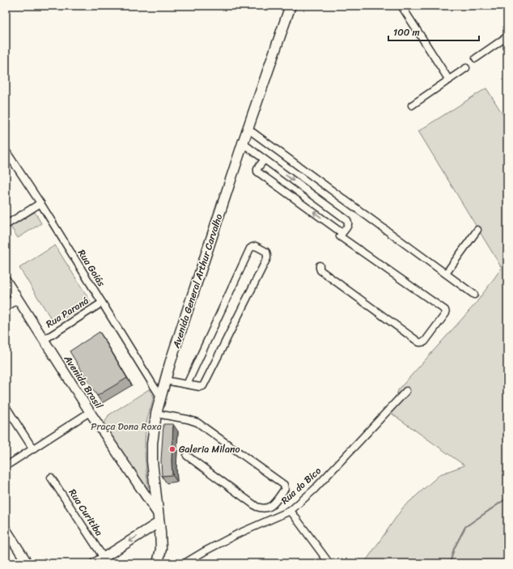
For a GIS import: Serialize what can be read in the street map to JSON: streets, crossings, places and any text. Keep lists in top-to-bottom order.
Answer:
{
  "streets": {
    "main road": ["Avenida General Arthur Carvalho", "Avenida Brasil"],
    "street": [
      "Rua Goiás",
      "Rua Paraná",
      "Rua do Bico",
      "Rua Curitiba"
    ]
  },
  "crossings": [
    ["Rua Goiás", "Avenida General Arthur Carvalho"],
    ["Rua Goiás", "Rua Paraná"],
    ["Avenida General Arthur Carvalho", "Avenida Brasil"],
    ["Rua Paraná", "Avenida Brasil"]
  ],
  "parks": ["Praça Dona Roxa"],
  "places": ["Galeria Milano"],
  "scale_bar": "100 m"
}
